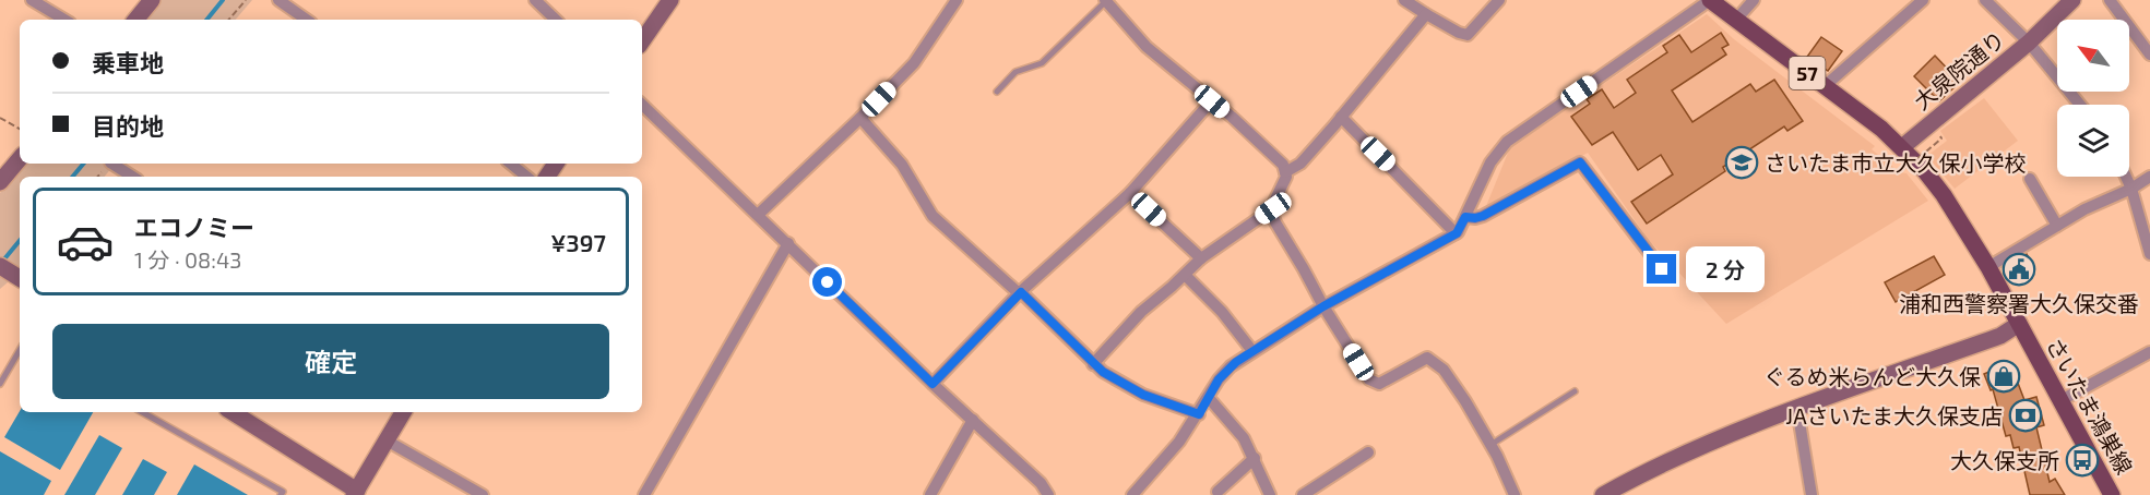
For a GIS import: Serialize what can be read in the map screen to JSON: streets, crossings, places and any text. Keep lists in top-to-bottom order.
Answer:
{
  "streets": {
    "main road": ["57", "さいたま鴻巣線"],
    "street": ["大泉院通り"]
  },
  "crossings": [
    ["大泉院通り", "さいたま鴻巣線"]
  ],
  "places": {
    "school or university": ["さいたま市立大久保小学校"],
    "public building": ["浦和西警察署大久保交番"],
    "shop": ["ぐるめ米らんど大久保"],
    "bank": ["JAさいたま大久保支店"],
    "bus stop": ["大久保支所"]
  },
  "north": "top left",
  "page": {
    "banner": ["乗車地", "目的地"],
    "list": [
      {
        "name": "エコノミー",
        "note": "1 分 · 08:43",
        "value": "¥397"
      }
    ],
    "bubble": "2 分",
    "buttons": "確定"
  }
}
